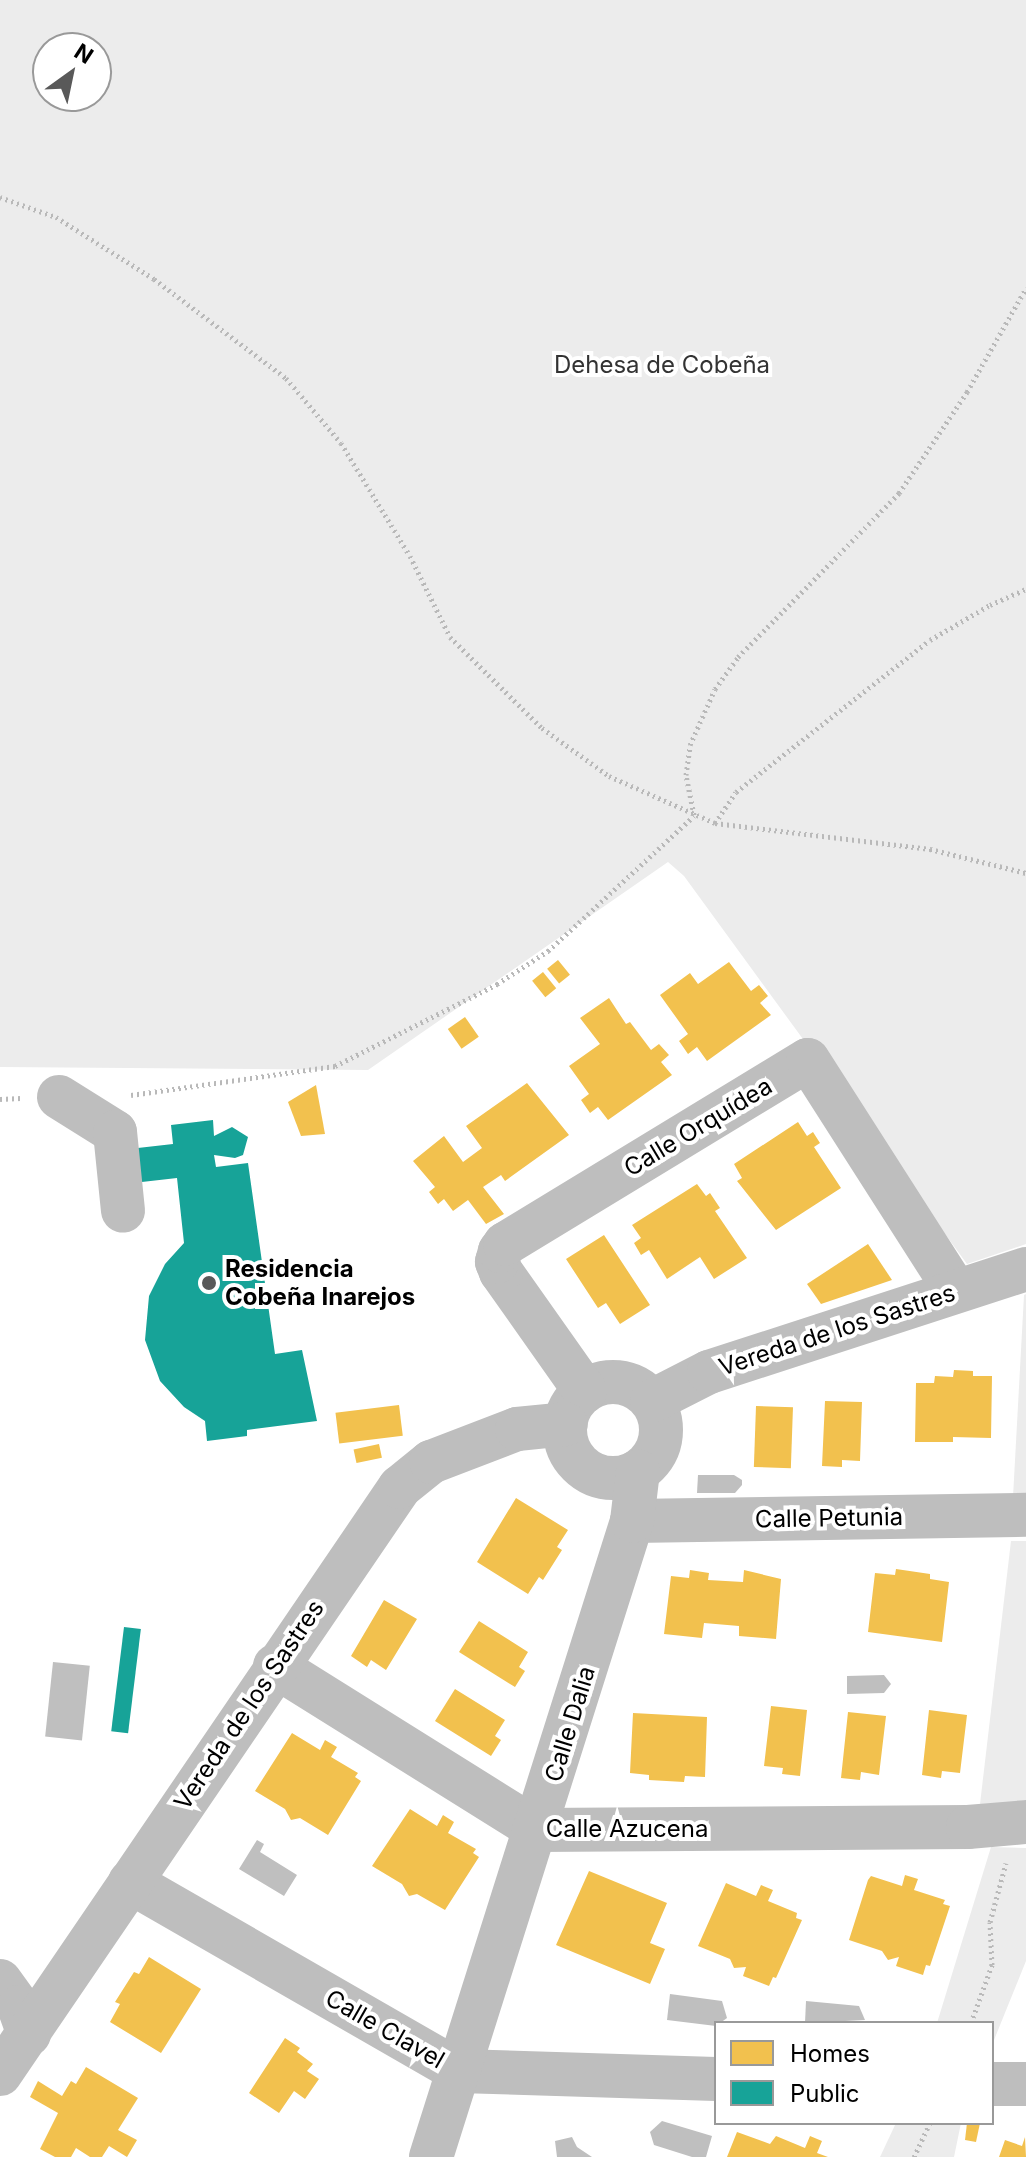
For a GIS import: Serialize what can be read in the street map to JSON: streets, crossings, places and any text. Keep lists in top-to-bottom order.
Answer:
{
  "streets": {
    "street": [
      "Calle Orquídea",
      "Vereda de los Sastres",
      "Calle Petunia",
      "Calle Dalia",
      "Calle Azucena",
      "Calle Clavel"
    ]
  },
  "crossings": [
    ["Calle Orquídea", "Vereda de los Sastres"],
    ["Calle Orquídea", "Calle Dalia"],
    ["Vereda de los Sastres", "Calle Dalia"],
    ["Vereda de los Sastres", "Calle Azucena"],
    ["Vereda de los Sastres", "Calle Clavel"],
    ["Calle Petunia", "Calle Dalia"],
    ["Calle Dalia", "Calle Azucena"],
    ["Calle Dalia", "Calle Clavel"]
  ],
  "parks": ["Dehesa de Cobeña"],
  "places": ["Residencia Cobeña Inarejos"],
  "legend": ["Homes", "Public"],
  "north": "top right"
}
